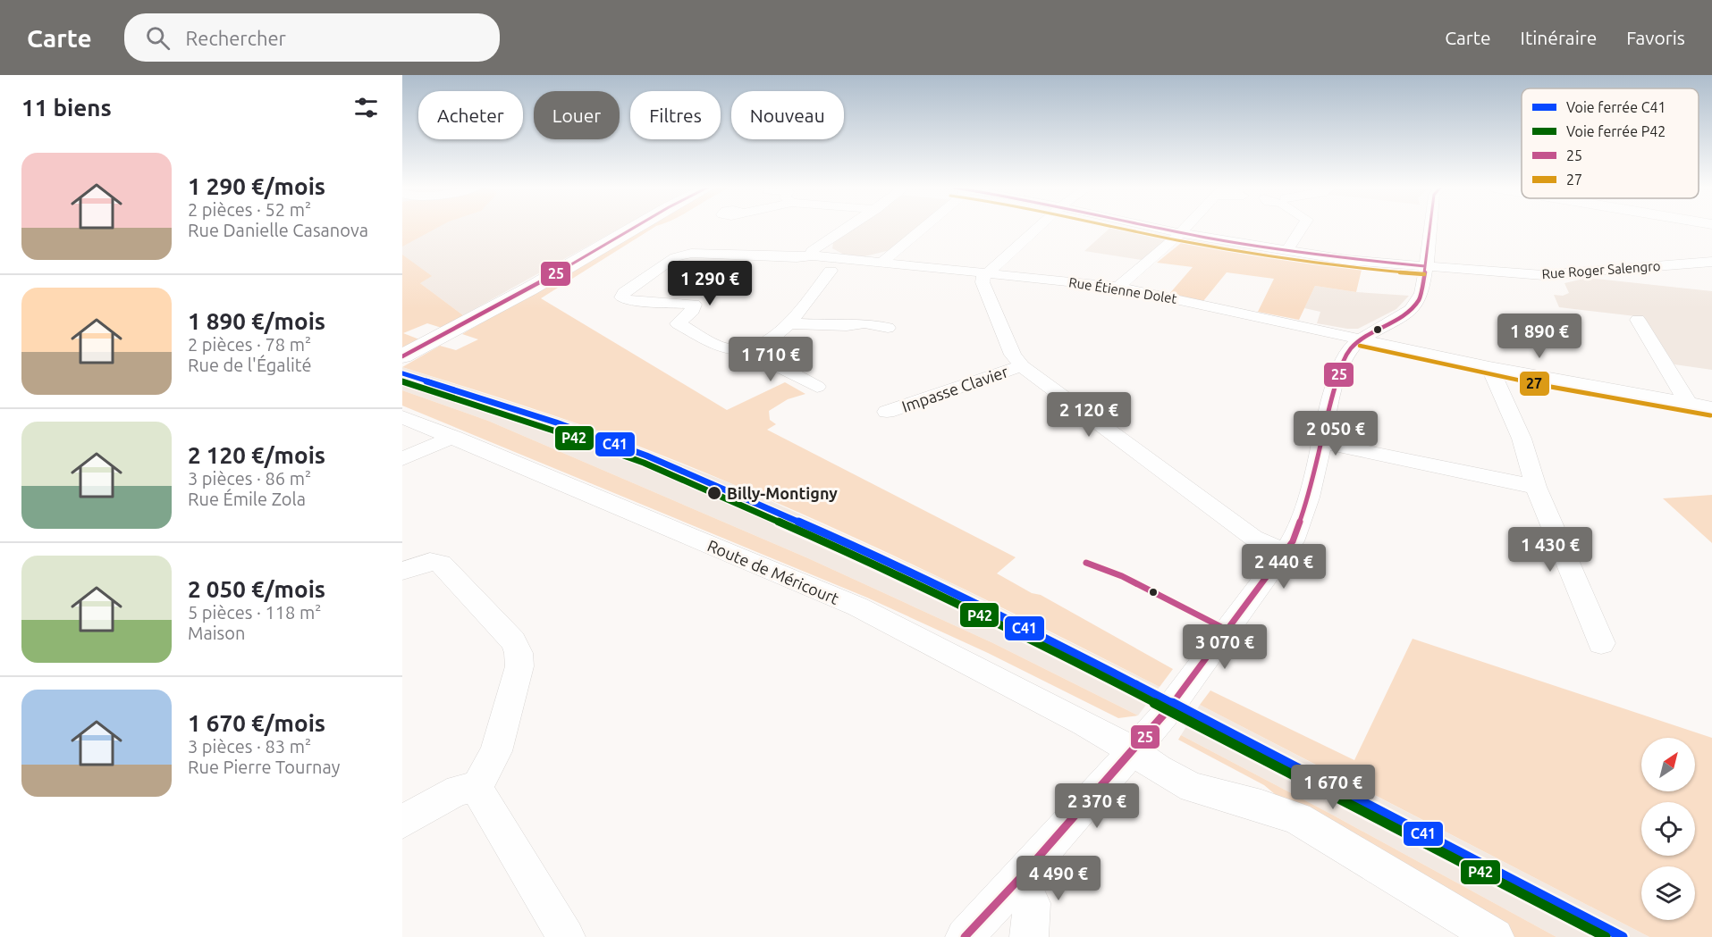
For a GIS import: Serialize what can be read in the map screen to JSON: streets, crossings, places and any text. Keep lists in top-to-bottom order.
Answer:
{
  "streets": {
    "street": [
      "Rue Roger Salengro",
      "Rue Étienne Dolet",
      "Impasse Clavier",
      "Route de Méricourt"
    ]
  },
  "places": ["Billy-Montigny"],
  "lines": [
    "transit line 25",
    "transit line 27",
    "rail line C41",
    "rail line P42"
  ],
  "legend": [
    "Voie ferrée C41",
    "Voie ferrée P42",
    "25",
    "27"
  ],
  "north": "top right",
  "page": {
    "header": "Carte",
    "search": "Rechercher",
    "nav": ["Carte", "Itinéraire", "Favoris"],
    "heading": "11 biens",
    "chip": [
      "Acheter",
      "Louer",
      "Filtres",
      "Nouveau"
    ],
    "list": [
      {
        "name": "1 290 €/mois",
        "note": "2 pièces · 52 m² · Rue Danielle Casanova"
      },
      {
        "name": "1 890 €/mois",
        "note": "2 pièces · 78 m² · Rue de l'Égalité"
      },
      {
        "name": "2 120 €/mois",
        "note": "3 pièces · 86 m² · Rue Émile Zola"
      },
      {
        "name": "2 050 €/mois",
        "note": "5 pièces · 118 m² · Maison"
      },
      {
        "name": "1 670 €/mois",
        "note": "3 pièces · 83 m² · Rue Pierre Tournay"
      }
    ],
    "price": [
      "1 290 €",
      "1 890 €",
      "1 710 €",
      "2 120 €",
      "2 050 €",
      "1 430 €",
      "2 440 €",
      "3 070 €",
      "1 670 €",
      "2 370 €",
      "4 490 €"
    ]
  }
}
